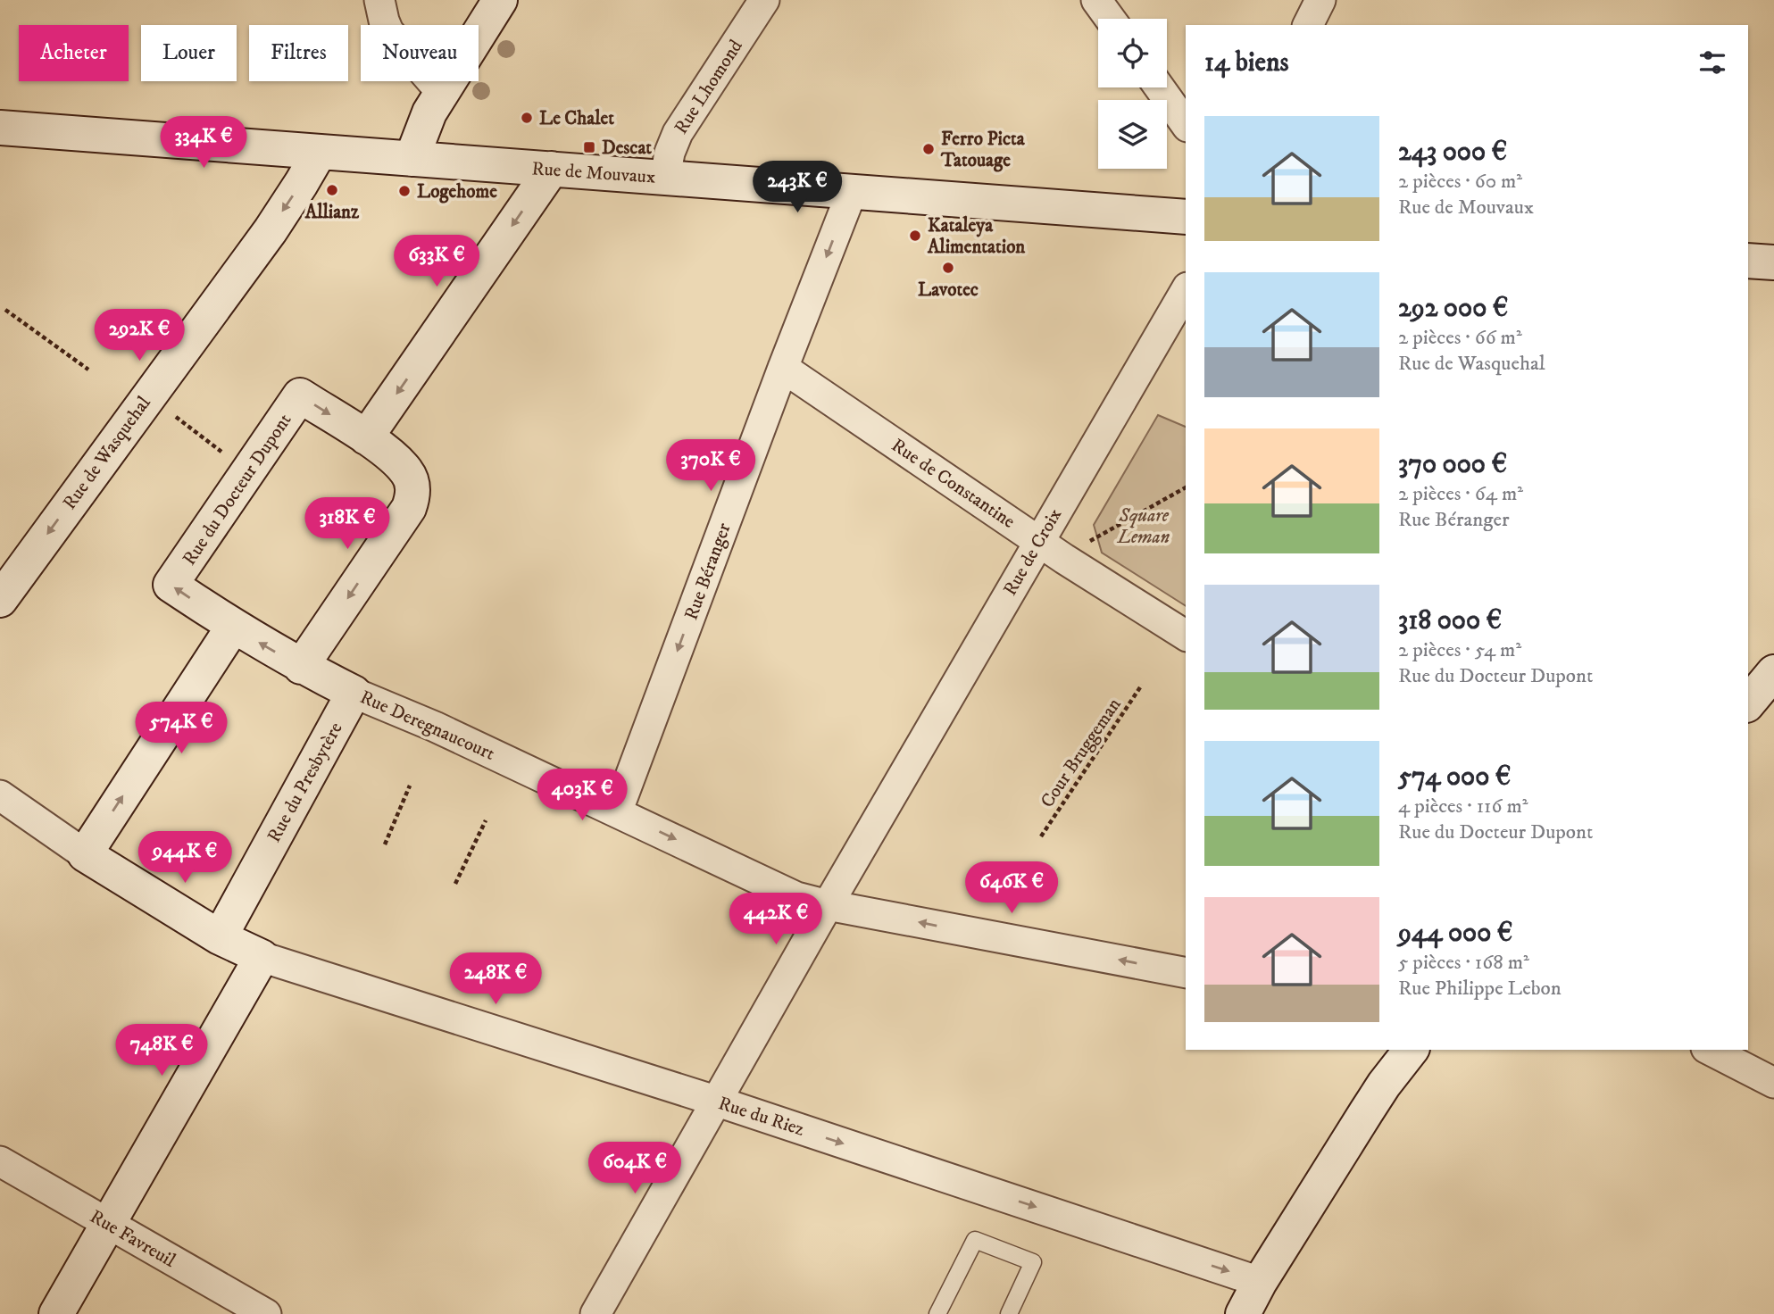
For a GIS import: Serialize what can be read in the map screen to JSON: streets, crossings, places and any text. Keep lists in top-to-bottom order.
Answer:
{
  "streets": {
    "street": [
      "Rue Lhomond",
      "Rue de Mouvaux",
      "Rue de Wasquehal",
      "Rue de Constantine",
      "Rue du Docteur Dupont",
      "Rue de Croix",
      "Rue Béranger",
      "Rue Deregnaucourt",
      "Rue du Presbytère",
      "Rue du Riez",
      "Rue Favreuil"
    ],
    "path": ["Cour Bruggeman"]
  },
  "crossings": [
    ["Rue Lhomond", "Rue de Mouvaux"],
    ["Rue de Mouvaux", "Rue de Wasquehal"],
    ["Rue de Mouvaux", "Rue Béranger"],
    ["Rue de Constantine", "Rue de Croix"],
    ["Rue de Constantine", "Rue Béranger"],
    ["Rue du Docteur Dupont", "Rue Deregnaucourt"],
    ["Rue de Croix", "Rue Deregnaucourt"],
    ["Rue de Croix", "Rue du Riez"],
    ["Rue Béranger", "Rue Deregnaucourt"],
    ["Rue Deregnaucourt", "Rue du Presbytère"]
  ],
  "one_way": ["Rue Béranger", "Rue du Riez"],
  "parks": ["Square Leman"],
  "places": {
    "other": [
      "Le Chalet",
      "Ferro Picta Tatouage",
      "Allianz",
      "Logehome",
      "Kataleya Alimentation",
      "Lavotec"
    ],
    "transit": ["Descat"]
  },
  "page": {
    "chip": [
      "Acheter",
      "Louer",
      "Filtres",
      "Nouveau"
    ],
    "heading": "14 biens",
    "list": [
      {
        "name": "243 000 €",
        "note": "2 pièces · 60 m² · Rue de Mouvaux"
      },
      {
        "name": "292 000 €",
        "note": "2 pièces · 66 m² · Rue de Wasquehal"
      },
      {
        "name": "370 000 €",
        "note": "2 pièces · 64 m² · Rue Béranger"
      },
      {
        "name": "318 000 €",
        "note": "2 pièces · 54 m² · Rue du Docteur Dupont"
      },
      {
        "name": "574 000 €",
        "note": "4 pièces · 116 m² · Rue du Docteur Dupont"
      },
      {
        "name": "944 000 €",
        "note": "5 pièces · 168 m² · Rue Philippe Lebon"
      }
    ],
    "price": [
      "334K €",
      "243K €",
      "633K €",
      "292K €",
      "370K €",
      "318K €",
      "574K €",
      "403K €",
      "944K €",
      "646K €",
      "442K €",
      "248K €",
      "748K €",
      "604K €"
    ]
  }
}
